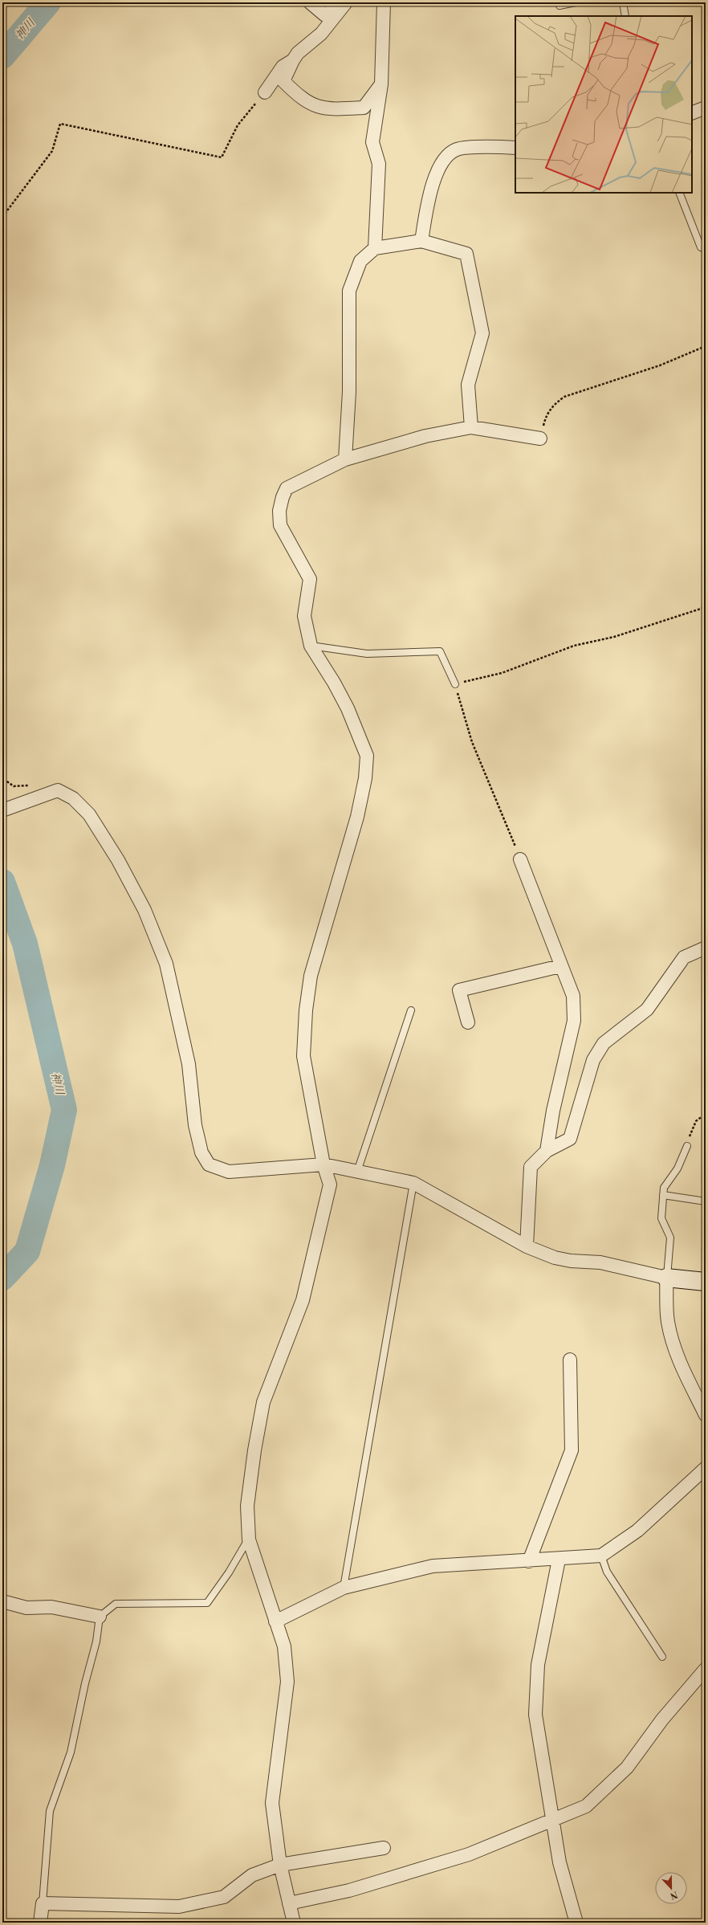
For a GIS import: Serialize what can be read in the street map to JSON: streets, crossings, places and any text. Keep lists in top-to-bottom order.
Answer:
{
  "water": ["神川"],
  "north": "bottom"
}
